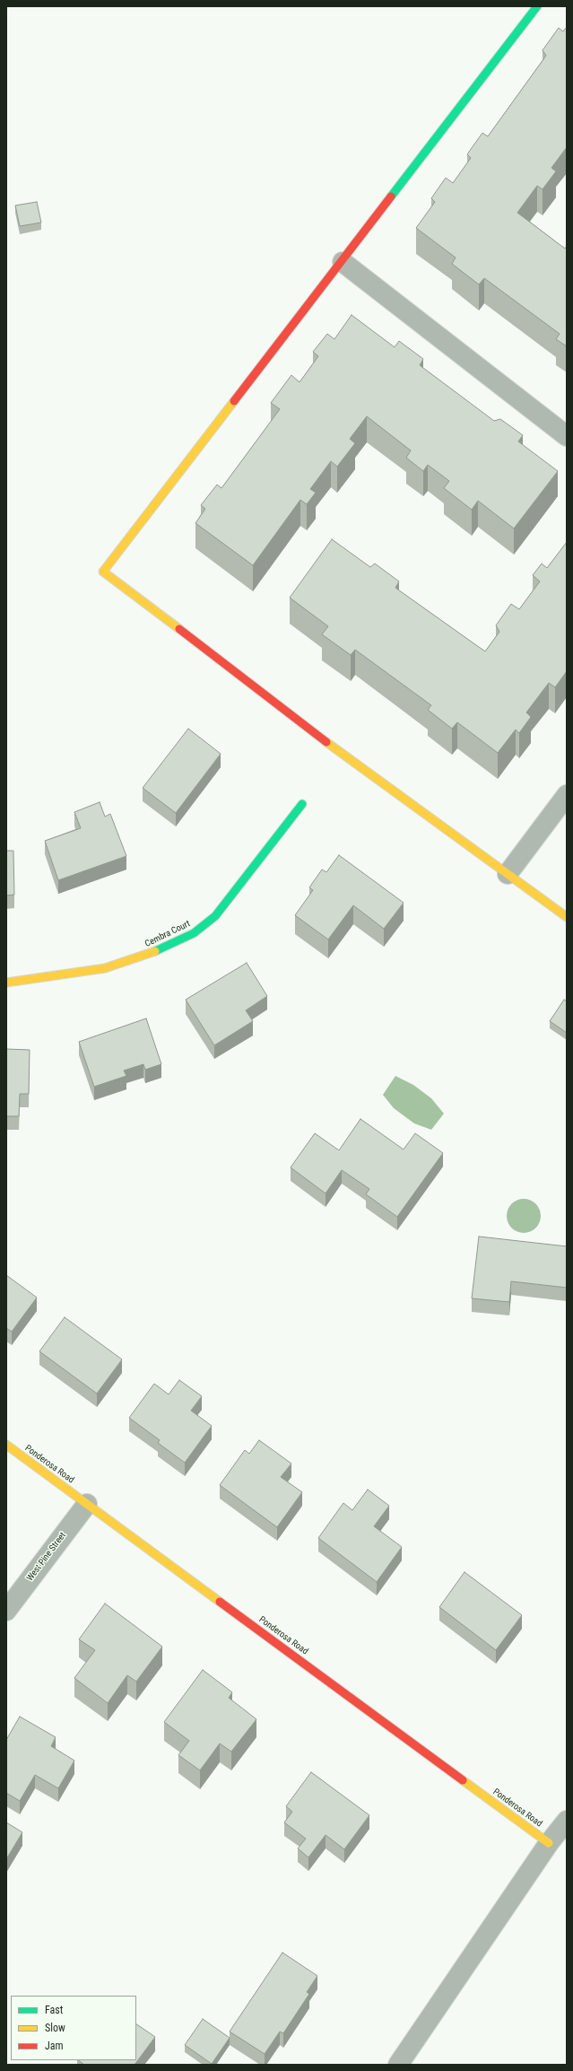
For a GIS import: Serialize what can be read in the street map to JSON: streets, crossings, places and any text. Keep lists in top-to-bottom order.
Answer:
{
  "streets": {
    "street": ["Cembra Court", "Ponderosa Road", "West Pine Street"]
  },
  "crossings": [
    ["Ponderosa Road", "West Pine Street"]
  ],
  "legend": ["Fast", "Slow", "Jam"]
}
